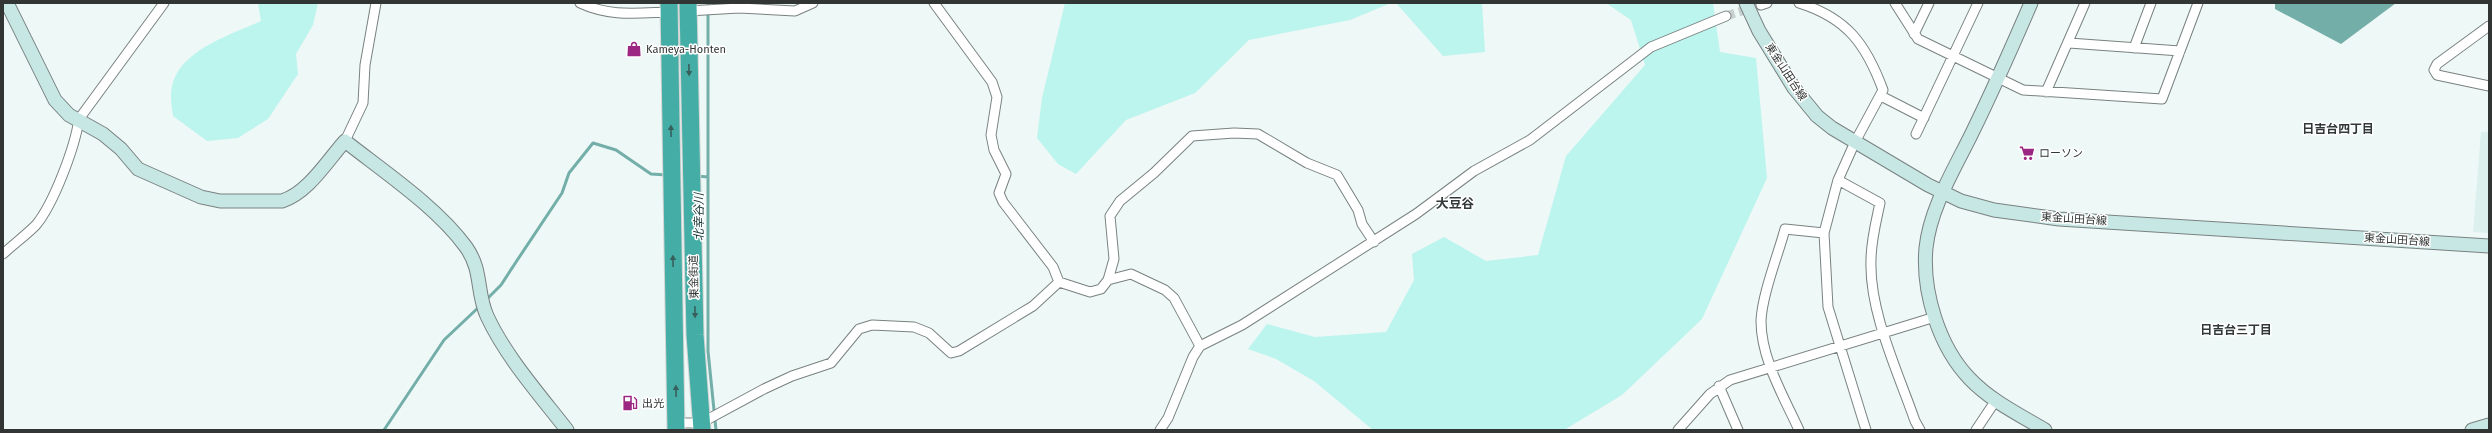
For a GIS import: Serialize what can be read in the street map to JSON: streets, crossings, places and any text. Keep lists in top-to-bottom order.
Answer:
{
  "streets": {
    "highway": ["東金街道"],
    "street": ["東金山田台線"]
  },
  "districts": ["日吉台四丁目", "大豆谷", "日吉台三丁目"],
  "water": ["北幸谷川"],
  "places": {
    "shop": ["Kameya-Honten"],
    "supermarket": ["ローソン"],
    "fuel station": ["出光"]
  }
}
